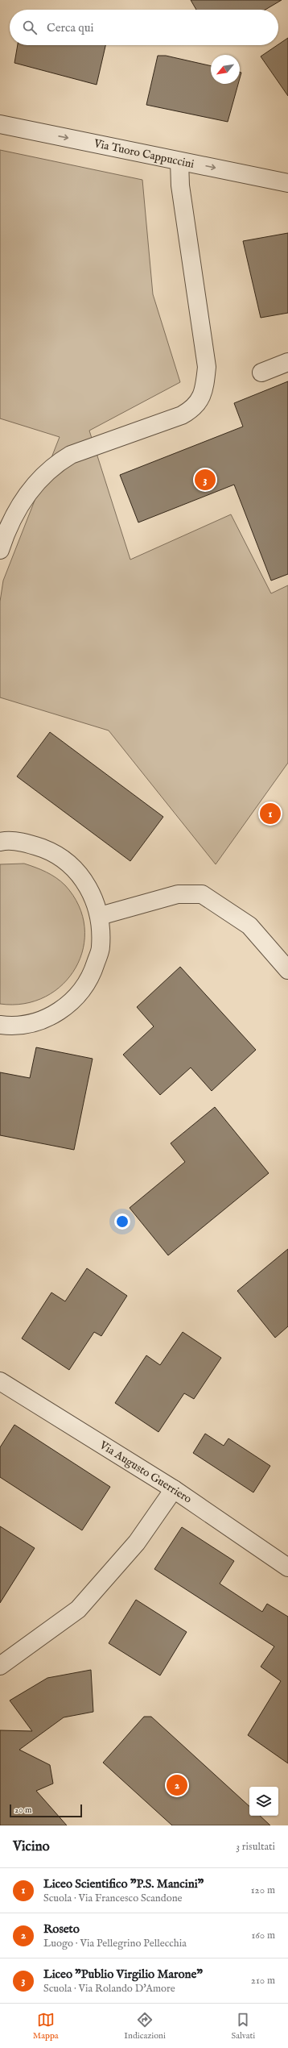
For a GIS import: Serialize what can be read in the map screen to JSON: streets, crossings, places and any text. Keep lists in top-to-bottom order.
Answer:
{
  "streets": {
    "street": ["Via Tuoro Cappuccini", "Via Augusto Guerriero"]
  },
  "one_way": ["Via Tuoro Cappuccini"],
  "scale_bar": "20 m",
  "north": "bottom left",
  "page": {
    "search": "Cerca qui",
    "pins": ["3", "1", "2"],
    "scale": "20 m",
    "heading": ["Vicino", "3 risultati"],
    "list": [
      {
        "mark": "1",
        "name": "Liceo Scientifico \"P.S. Mancini\"",
        "note": "Scuola · Via Francesco Scandone",
        "value": "120 m"
      },
      {
        "mark": "2",
        "name": "Roseto",
        "note": "Luogo · Via Pellegrino Pellecchia",
        "value": "160 m"
      },
      {
        "mark": "3",
        "name": "Liceo \"Publio Virgilio Marone\"",
        "note": "Scuola · Via Rolando D'Amore",
        "value": "210 m"
      }
    ],
    "nav": ["Mappa", "Indicazioni", "Salvati"]
  }
}
